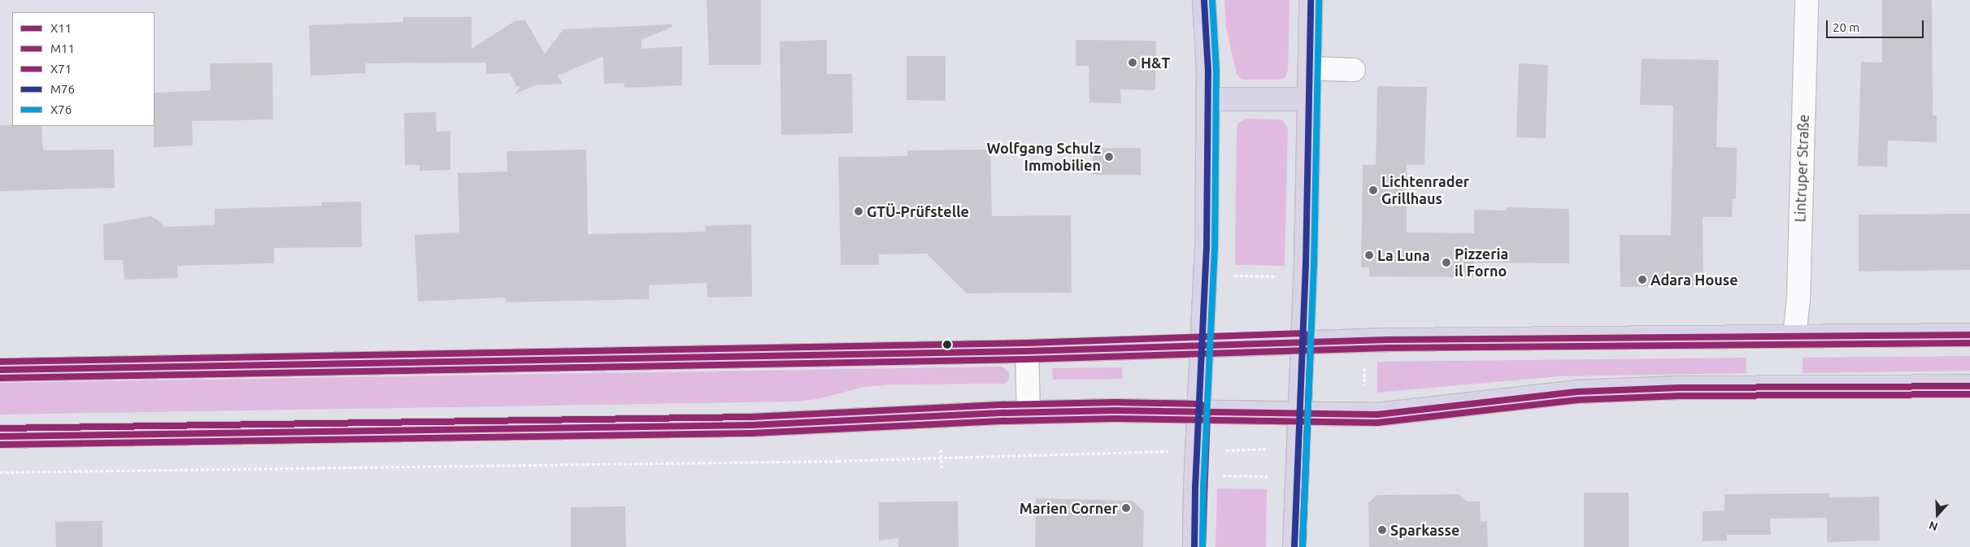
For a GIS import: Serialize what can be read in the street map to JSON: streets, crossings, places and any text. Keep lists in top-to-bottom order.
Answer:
{
  "streets": {
    "street": ["Lintruper Straße"]
  },
  "places": [
    "H&T",
    "Wolfgang Schulz Immobilien",
    "Lichtenrader Grillhaus",
    "GTÜ-Prüfstelle",
    "La Luna",
    "Pizzeria il Forno",
    "Adara House",
    "Marien Corner",
    "Sparkasse"
  ],
  "lines": [
    "transit line M76",
    "transit line X76",
    "transit line X71",
    "transit line X11",
    "transit line M11"
  ],
  "legend": [
    "X11",
    "M11",
    "X71",
    "M76",
    "X76"
  ],
  "scale_bar": "20 m",
  "north": "bottom"
}
